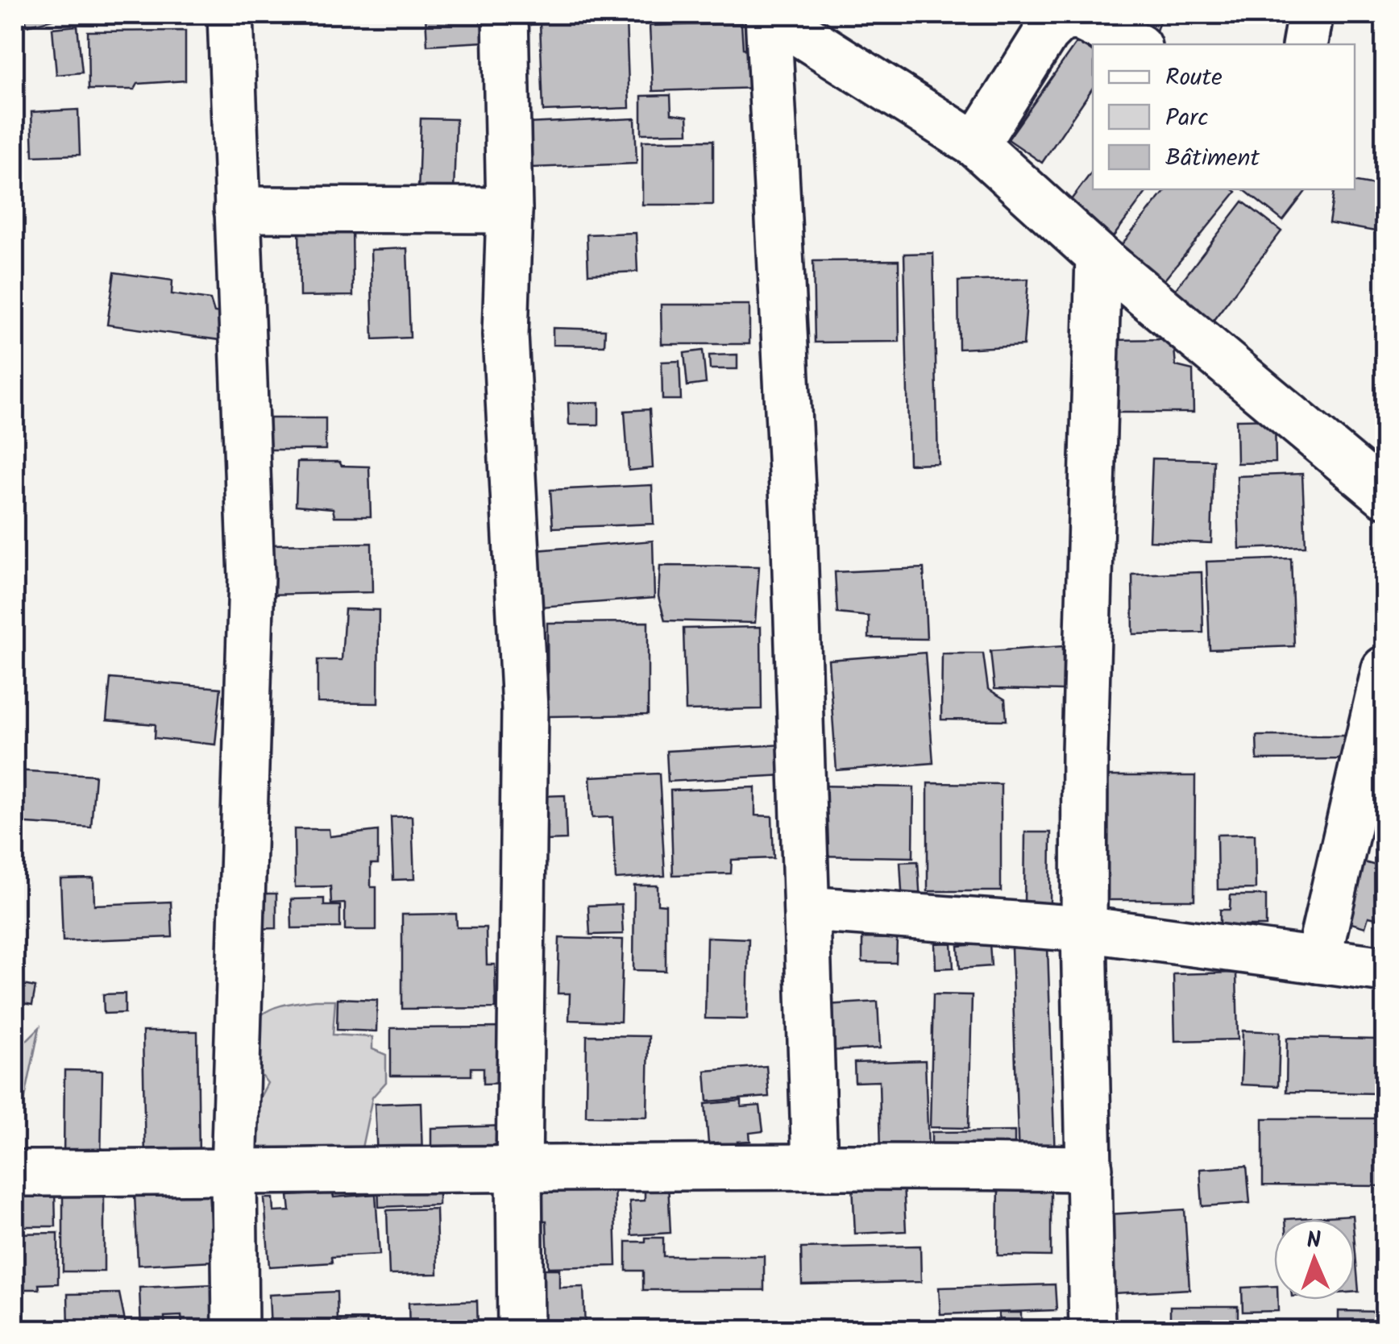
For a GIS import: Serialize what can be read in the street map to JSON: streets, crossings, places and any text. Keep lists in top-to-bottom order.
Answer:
{
  "legend": ["Route", "Parc", "Bâtiment"],
  "north": "top"
}
